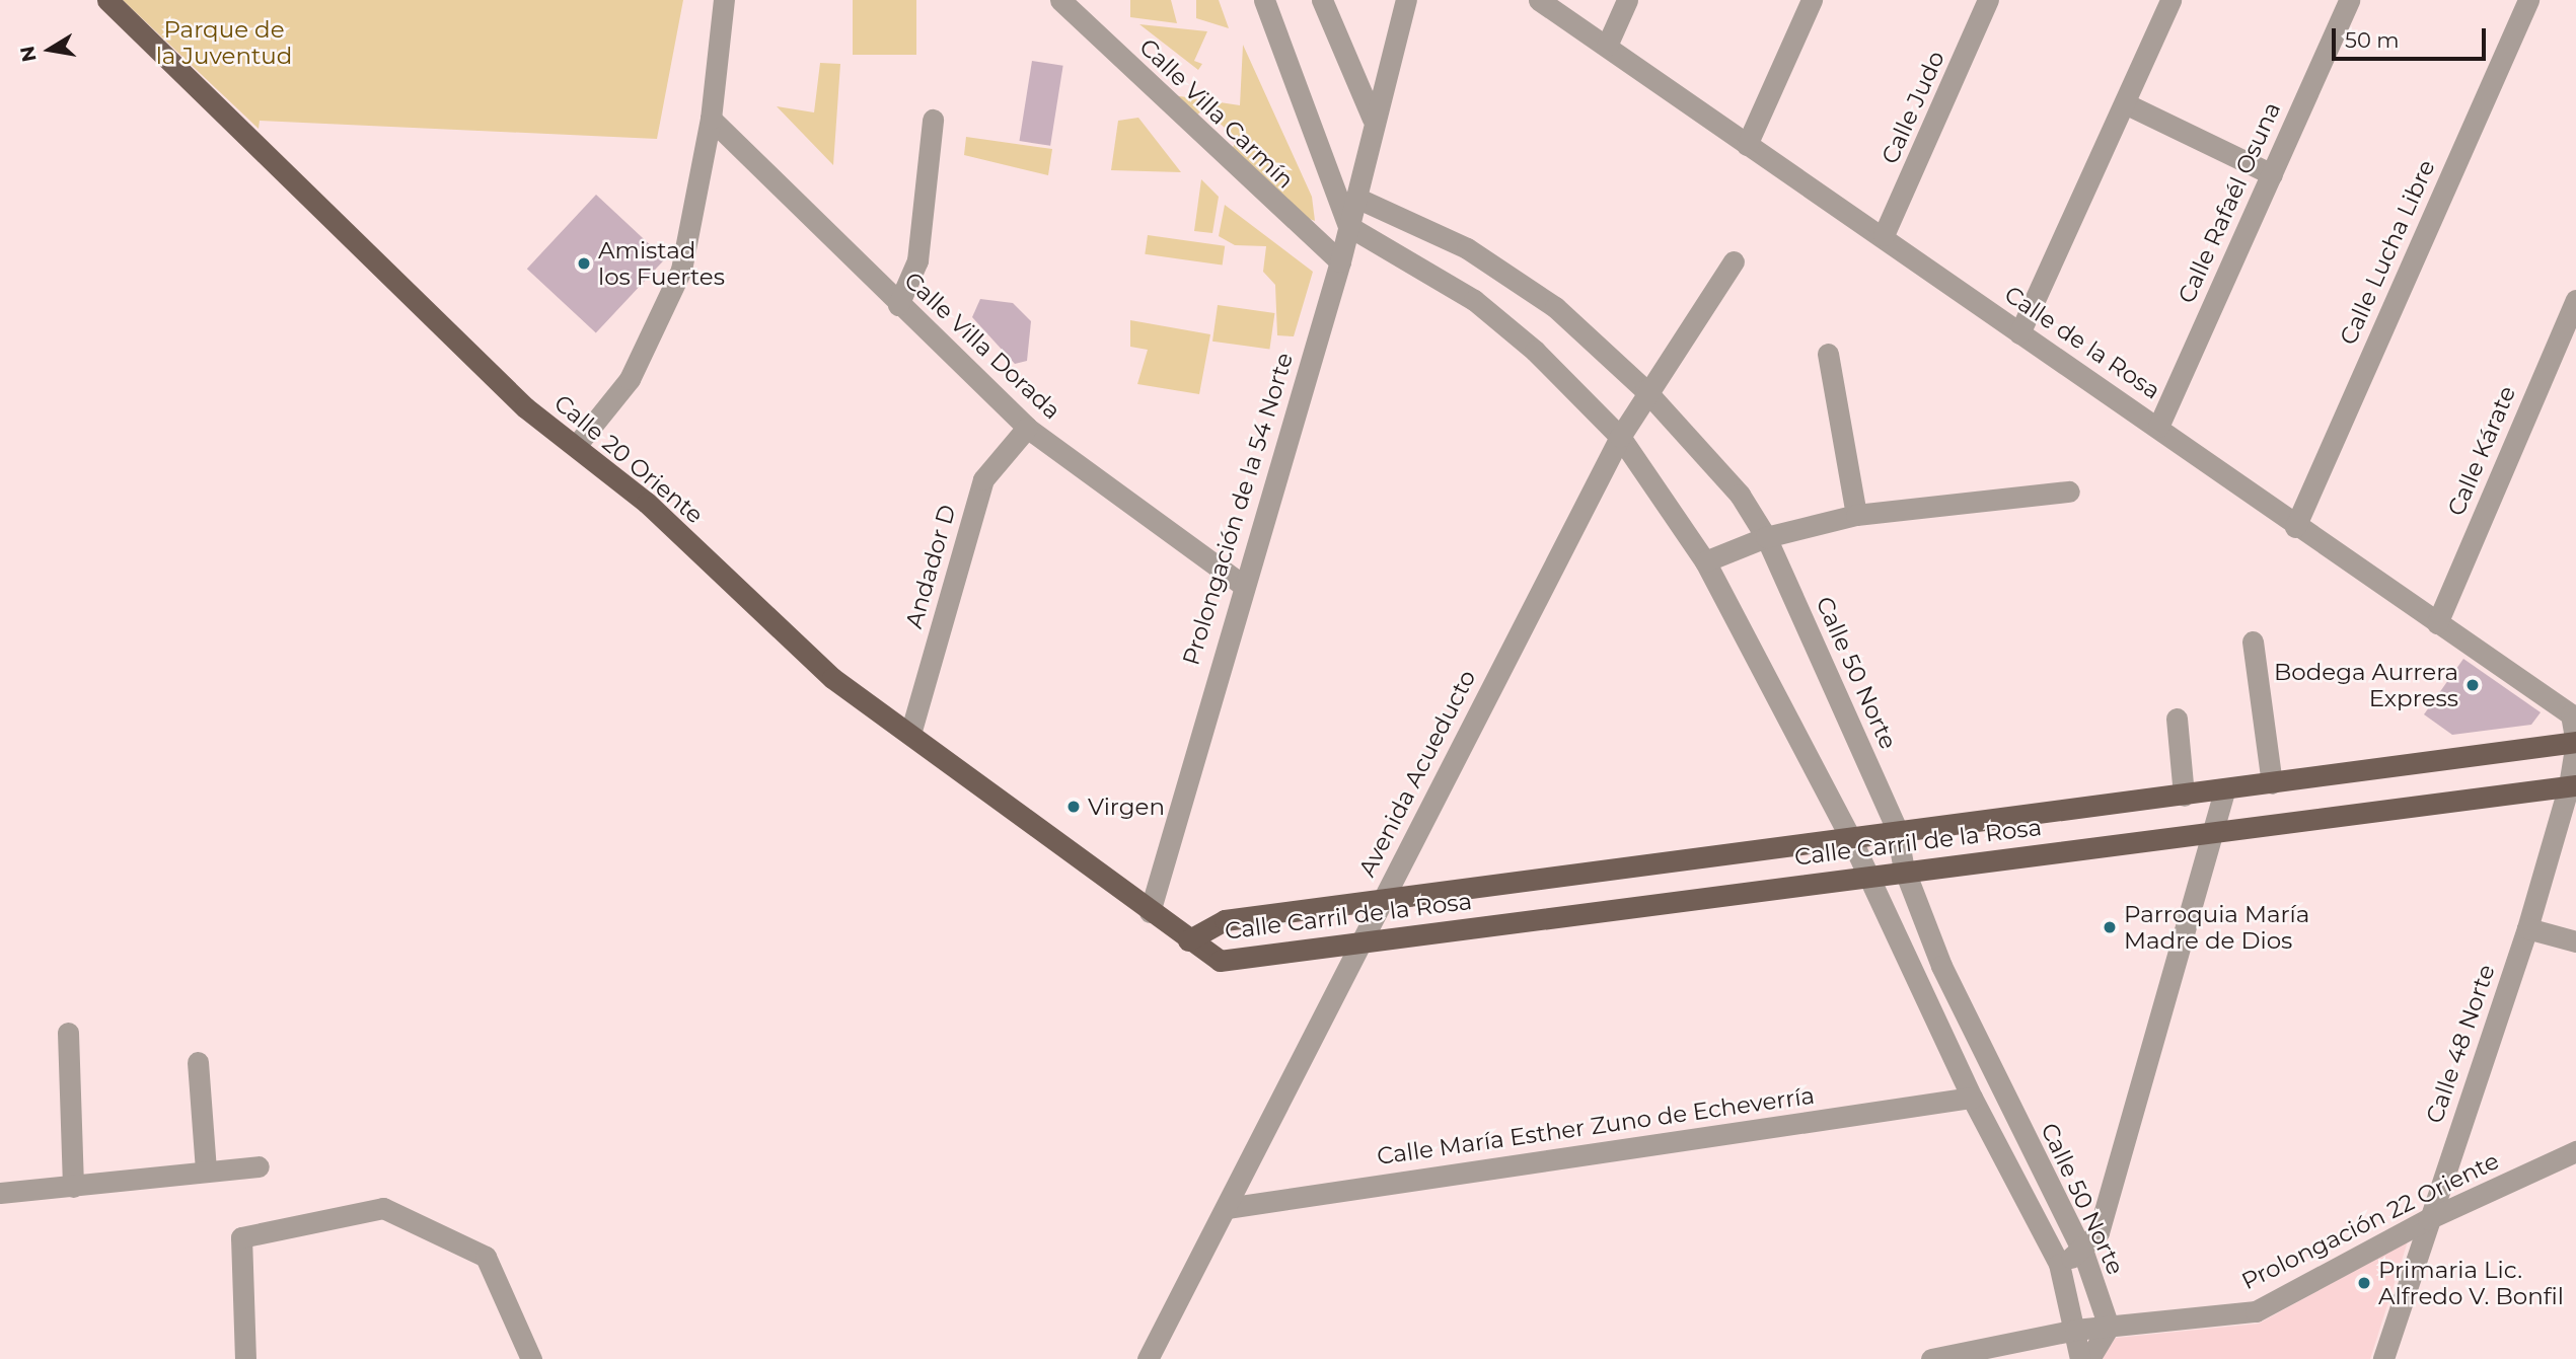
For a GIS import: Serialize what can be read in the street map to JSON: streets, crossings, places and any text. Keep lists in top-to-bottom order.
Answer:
{
  "streets": {
    "main road": ["Calle 20 Oriente", "Calle Carril de la Rosa"],
    "street": [
      "Calle Judo",
      "Calle Villa Carmín",
      "Calle Rafaél Osuna",
      "Calle Lucha Libre",
      "Calle de la Rosa",
      "Calle Villa Dorada",
      "Calle Kárate",
      "Prolongación de la 54 Norte",
      "Andador D",
      "Calle 50 Norte",
      "Avenida Acueducto",
      "Calle 48 Norte",
      "Calle María Esther Zuno de Echeverría",
      "Prolongación 22 Oriente"
    ]
  },
  "crossings": [
    ["Calle Judo", "Calle de la Rosa"],
    ["Calle Villa Carmín", "Prolongación de la 54 Norte"],
    ["Calle Rafaél Osuna", "Calle de la Rosa"],
    ["Calle Lucha Libre", "Calle de la Rosa"],
    ["Calle de la Rosa", "Calle Kárate"],
    ["Calle de la Rosa", "Calle Carril de la Rosa"],
    ["Calle de la Rosa", "Calle 48 Norte"],
    ["Calle Villa Dorada", "Prolongación de la 54 Norte"],
    ["Calle Villa Dorada", "Andador D"],
    ["Calle 20 Oriente", "Prolongación de la 54 Norte"],
    ["Calle 20 Oriente", "Andador D"],
    ["Calle 20 Oriente", "Calle Carril de la Rosa"],
    ["Prolongación de la 54 Norte", "Calle 50 Norte"],
    ["Calle 50 Norte", "Avenida Acueducto"],
    ["Calle 50 Norte", "Calle Carril de la Rosa"],
    ["Calle 50 Norte", "Calle María Esther Zuno de Echeverría"],
    ["Calle 50 Norte", "Prolongación 22 Oriente"],
    ["Avenida Acueducto", "Calle Carril de la Rosa"],
    ["Avenida Acueducto", "Calle María Esther Zuno de Echeverría"],
    ["Calle Carril de la Rosa", "Calle 48 Norte"],
    ["Calle 48 Norte", "Prolongación 22 Oriente"]
  ],
  "parks": ["Parque de la Juventud"],
  "places": [
    "Amistad los Fuertes",
    "Bodega Aurrera Express",
    "Virgen",
    "Parroquia María Madre de Dios",
    "Primaria Lic. Alfredo V. Bonfil"
  ],
  "scale_bar": "50 m",
  "north": "left"
}
